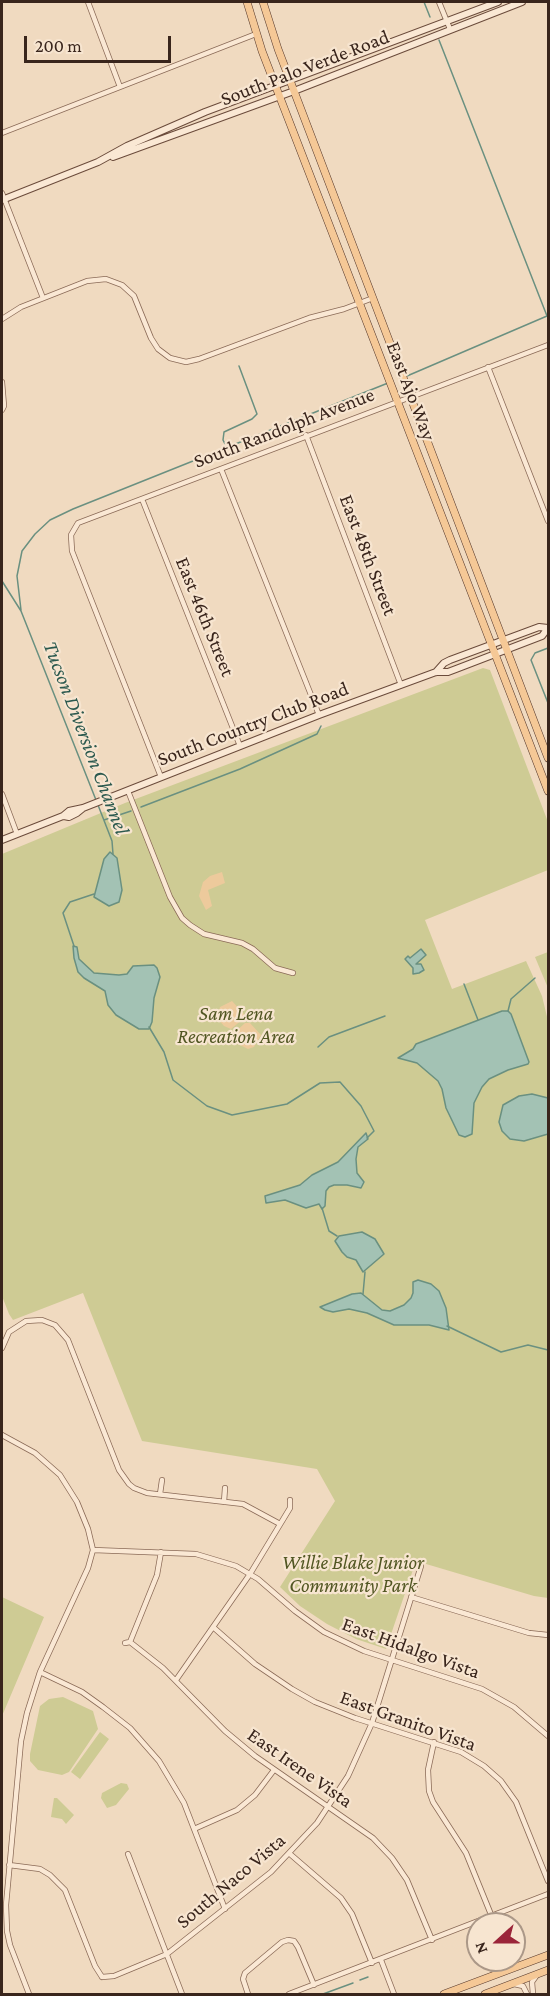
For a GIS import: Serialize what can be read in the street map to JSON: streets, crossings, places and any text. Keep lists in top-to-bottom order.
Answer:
{
  "streets": {
    "main road": ["South Palo Verde Road", "East Ajo Way", "South Country Club Road"],
    "street": [
      "South Randolph Avenue",
      "East 48th Street",
      "East 46th Street",
      "East Hidalgo Vista",
      "East Granito Vista",
      "East Irene Vista",
      "South Naco Vista"
    ]
  },
  "crossings": [
    ["South Palo Verde Road", "East Ajo Way"],
    ["East Ajo Way", "South Randolph Avenue"],
    ["East Ajo Way", "South Country Club Road"],
    ["South Randolph Avenue", "East 48th Street"],
    ["South Randolph Avenue", "East 46th Street"],
    ["South Randolph Avenue", "South Country Club Road"],
    ["East 48th Street", "South Country Club Road"],
    ["East 46th Street", "South Country Club Road"],
    ["East Hidalgo Vista", "East Irene Vista"],
    ["East Hidalgo Vista", "South Naco Vista"],
    ["East Granito Vista", "South Naco Vista"],
    ["East Irene Vista", "South Naco Vista"]
  ],
  "water": ["Tucson Diversion Channel"],
  "parks": ["Sam Lena Recreation Area", "Willie Blake Junior Community Park"],
  "scale_bar": "200 m",
  "north": "left"
}
